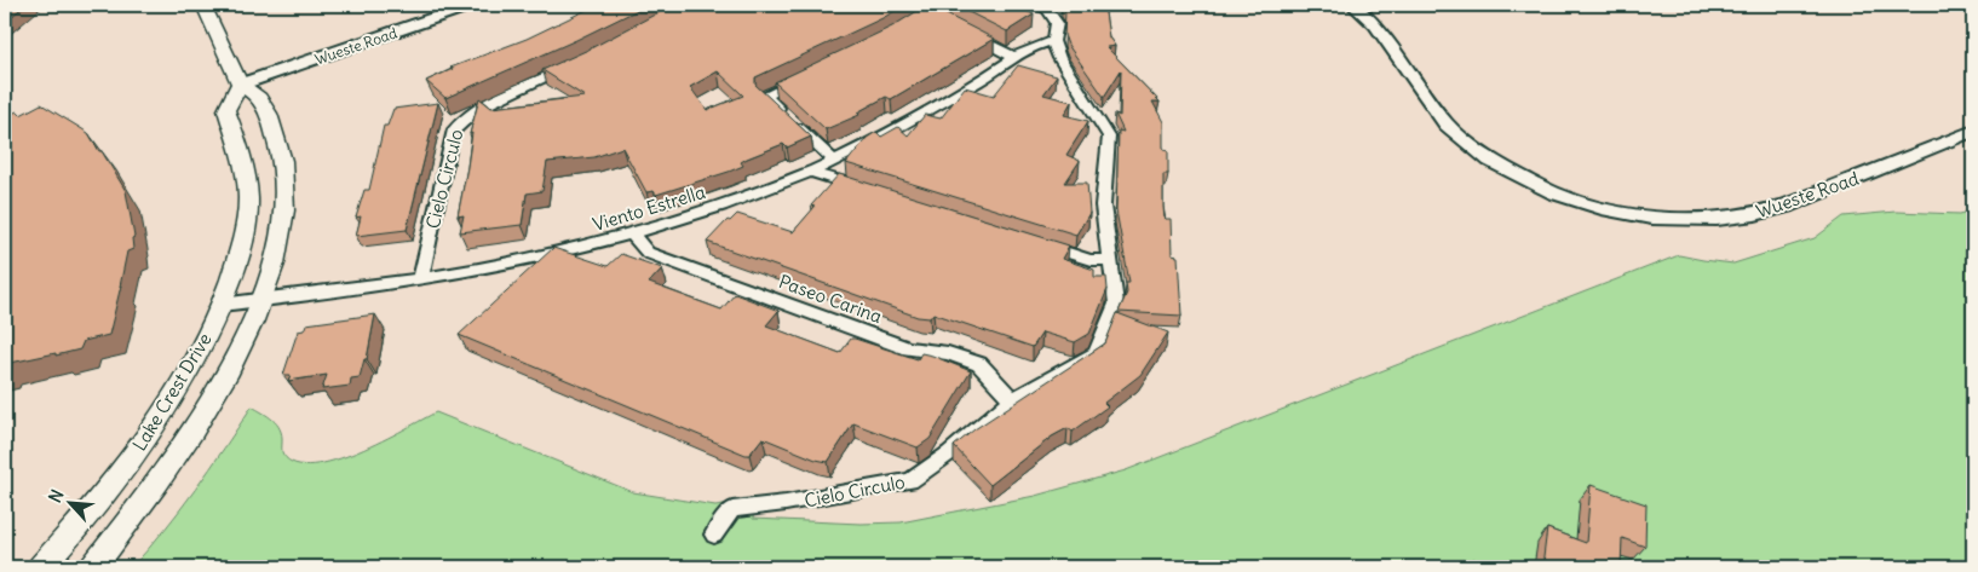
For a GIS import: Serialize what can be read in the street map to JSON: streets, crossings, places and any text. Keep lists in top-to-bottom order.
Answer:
{
  "streets": {
    "main road": ["Lake Crest Drive"],
    "street": [
      "Wueste Road",
      "Cielo Circulo",
      "Viento Estrella",
      "Paseo Carina"
    ]
  },
  "crossings": [
    ["Wueste Road", "Lake Crest Drive"],
    ["Cielo Circulo", "Viento Estrella"],
    ["Cielo Circulo", "Paseo Carina"],
    ["Viento Estrella", "Paseo Carina"],
    ["Viento Estrella", "Lake Crest Drive"]
  ],
  "north": "top left"
}
